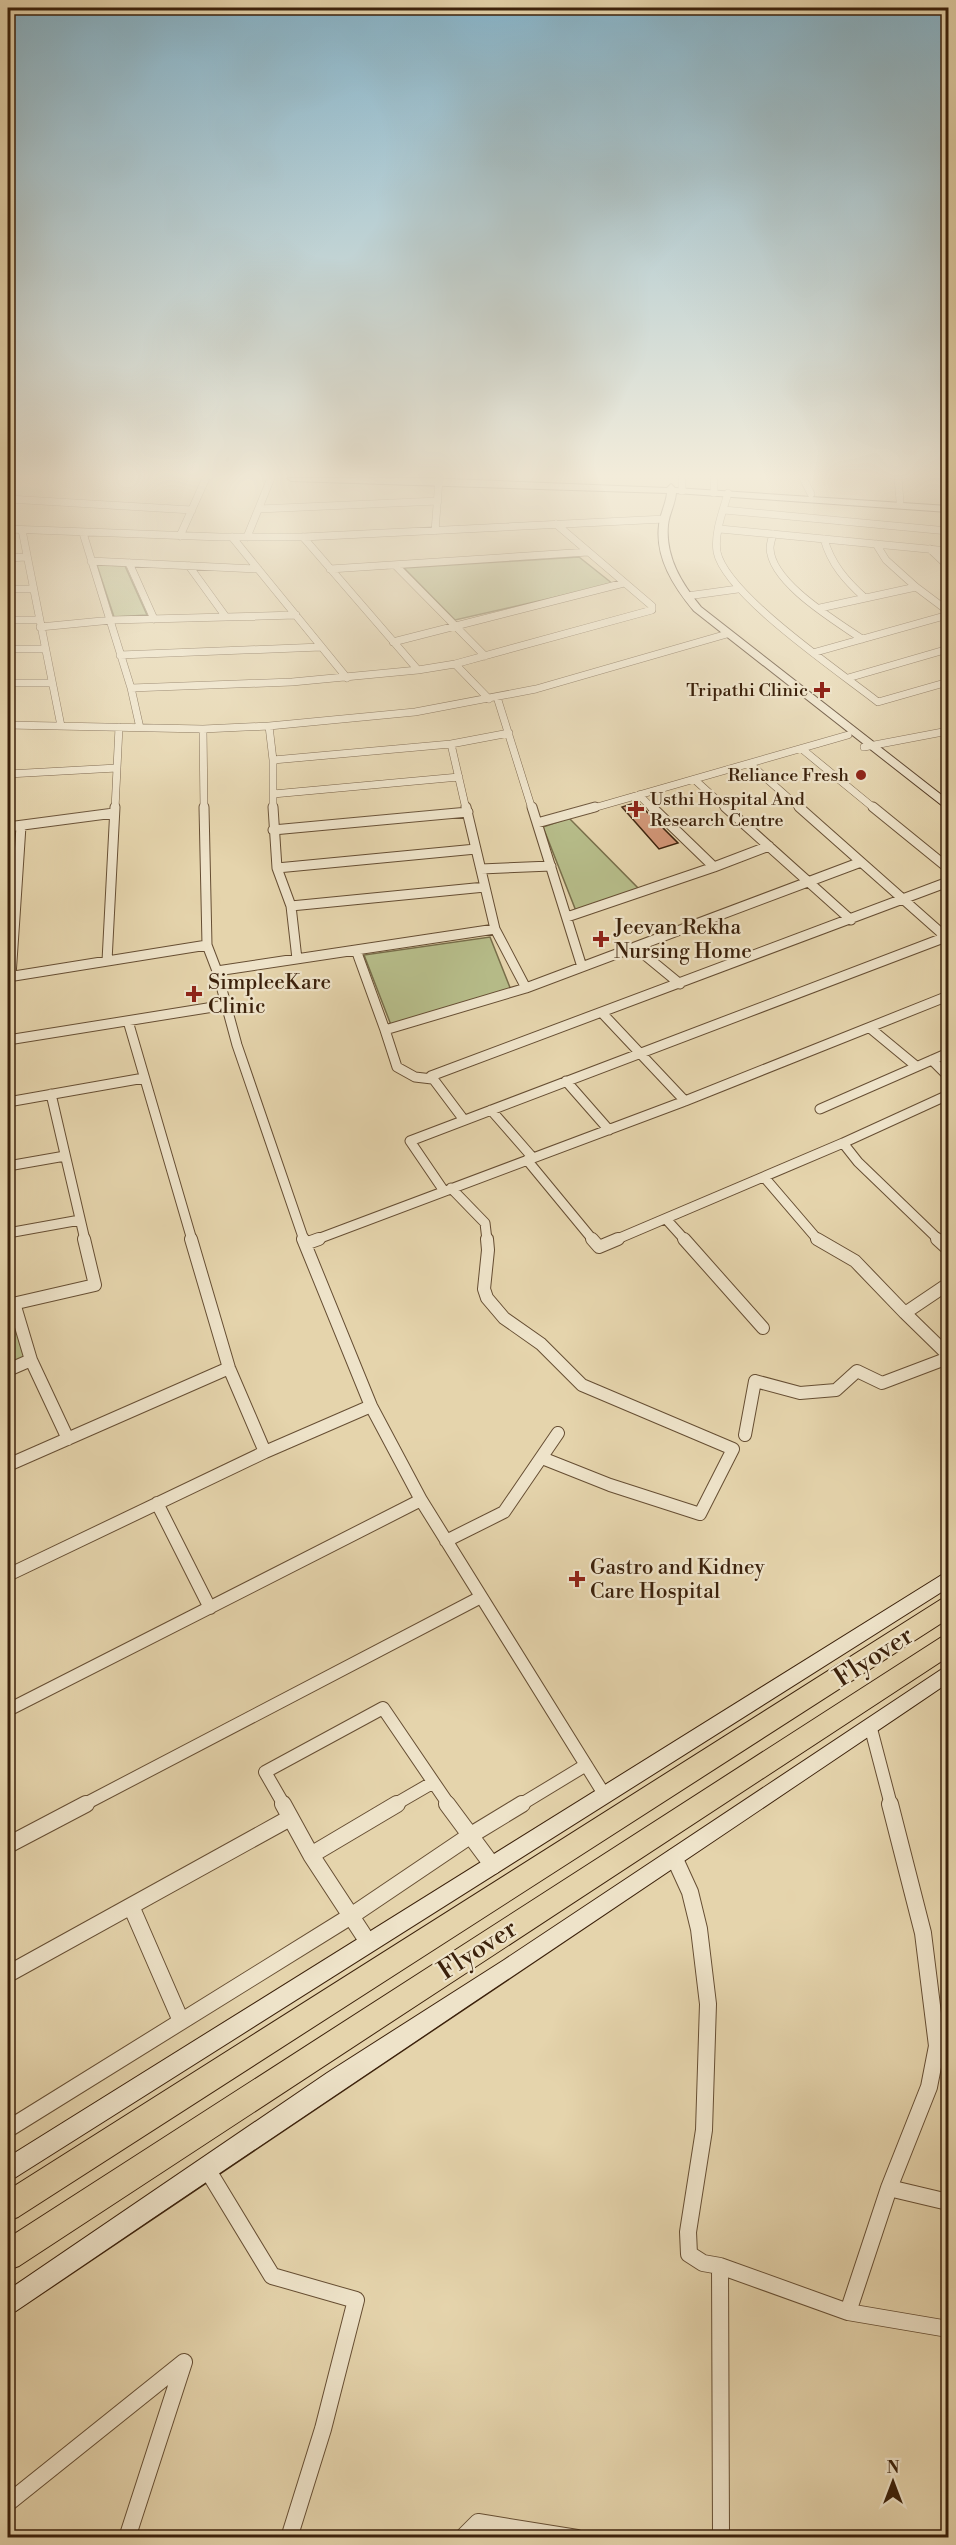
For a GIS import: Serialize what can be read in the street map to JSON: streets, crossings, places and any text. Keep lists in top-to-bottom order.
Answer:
{
  "streets": {
    "highway": ["Flyover"]
  },
  "places": {
    "health": [
      "Tripathi Clinic",
      "Usthi Hospital And Research Centre",
      "Jeevan Rekha Nursing Home",
      "SimpleeKare Clinic",
      "Gastro and Kidney Care Hospital"
    ],
    "other": ["Reliance Fresh"]
  },
  "north": "top"
}
